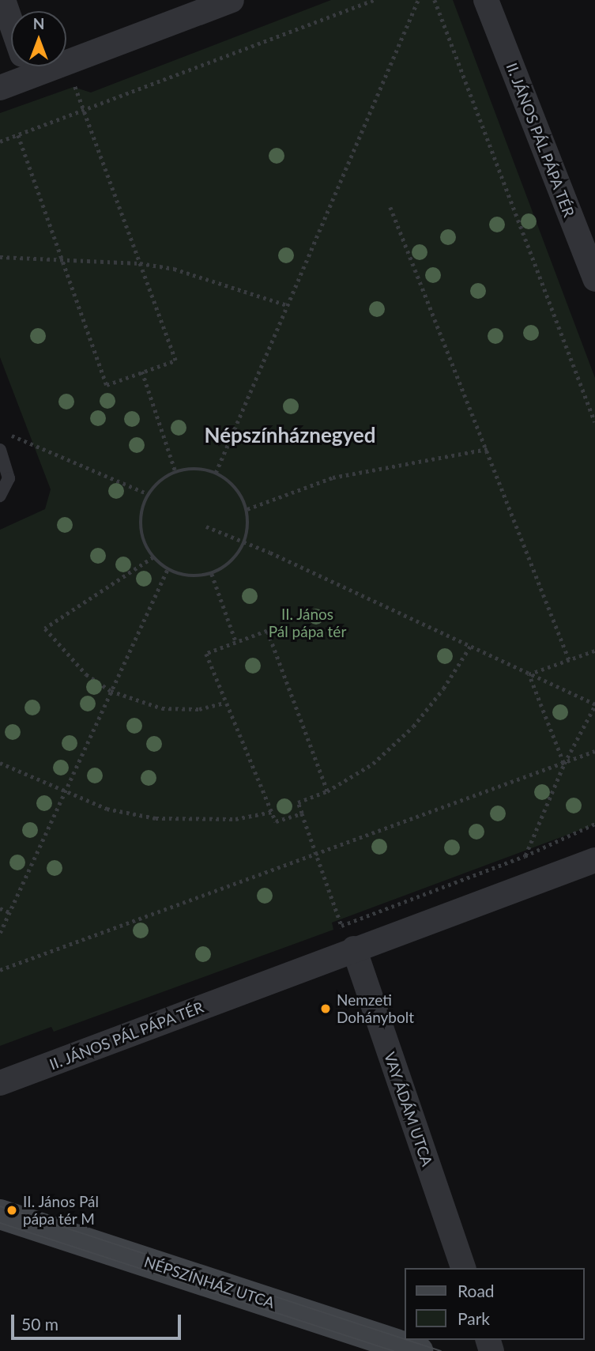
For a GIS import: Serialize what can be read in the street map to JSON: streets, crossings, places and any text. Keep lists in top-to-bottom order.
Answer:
{
  "streets": {
    "street": ["II. JÁNOS PÁL PÁPA TÉR", "VAY ÁDÁM UTCA", "NÉPSZÍNHÁZ UTCA"]
  },
  "crossings": [
    ["II. JÁNOS PÁL PÁPA TÉR", "VAY ÁDÁM UTCA"]
  ],
  "districts": ["Népszínháznegyed"],
  "parks": ["II. János Pál pápa tér"],
  "places": ["Nemzeti Dohánybolt", "II. János Pál pápa tér M"],
  "legend": ["Road", "Park"],
  "scale_bar": "50 m",
  "north": "top"
}
